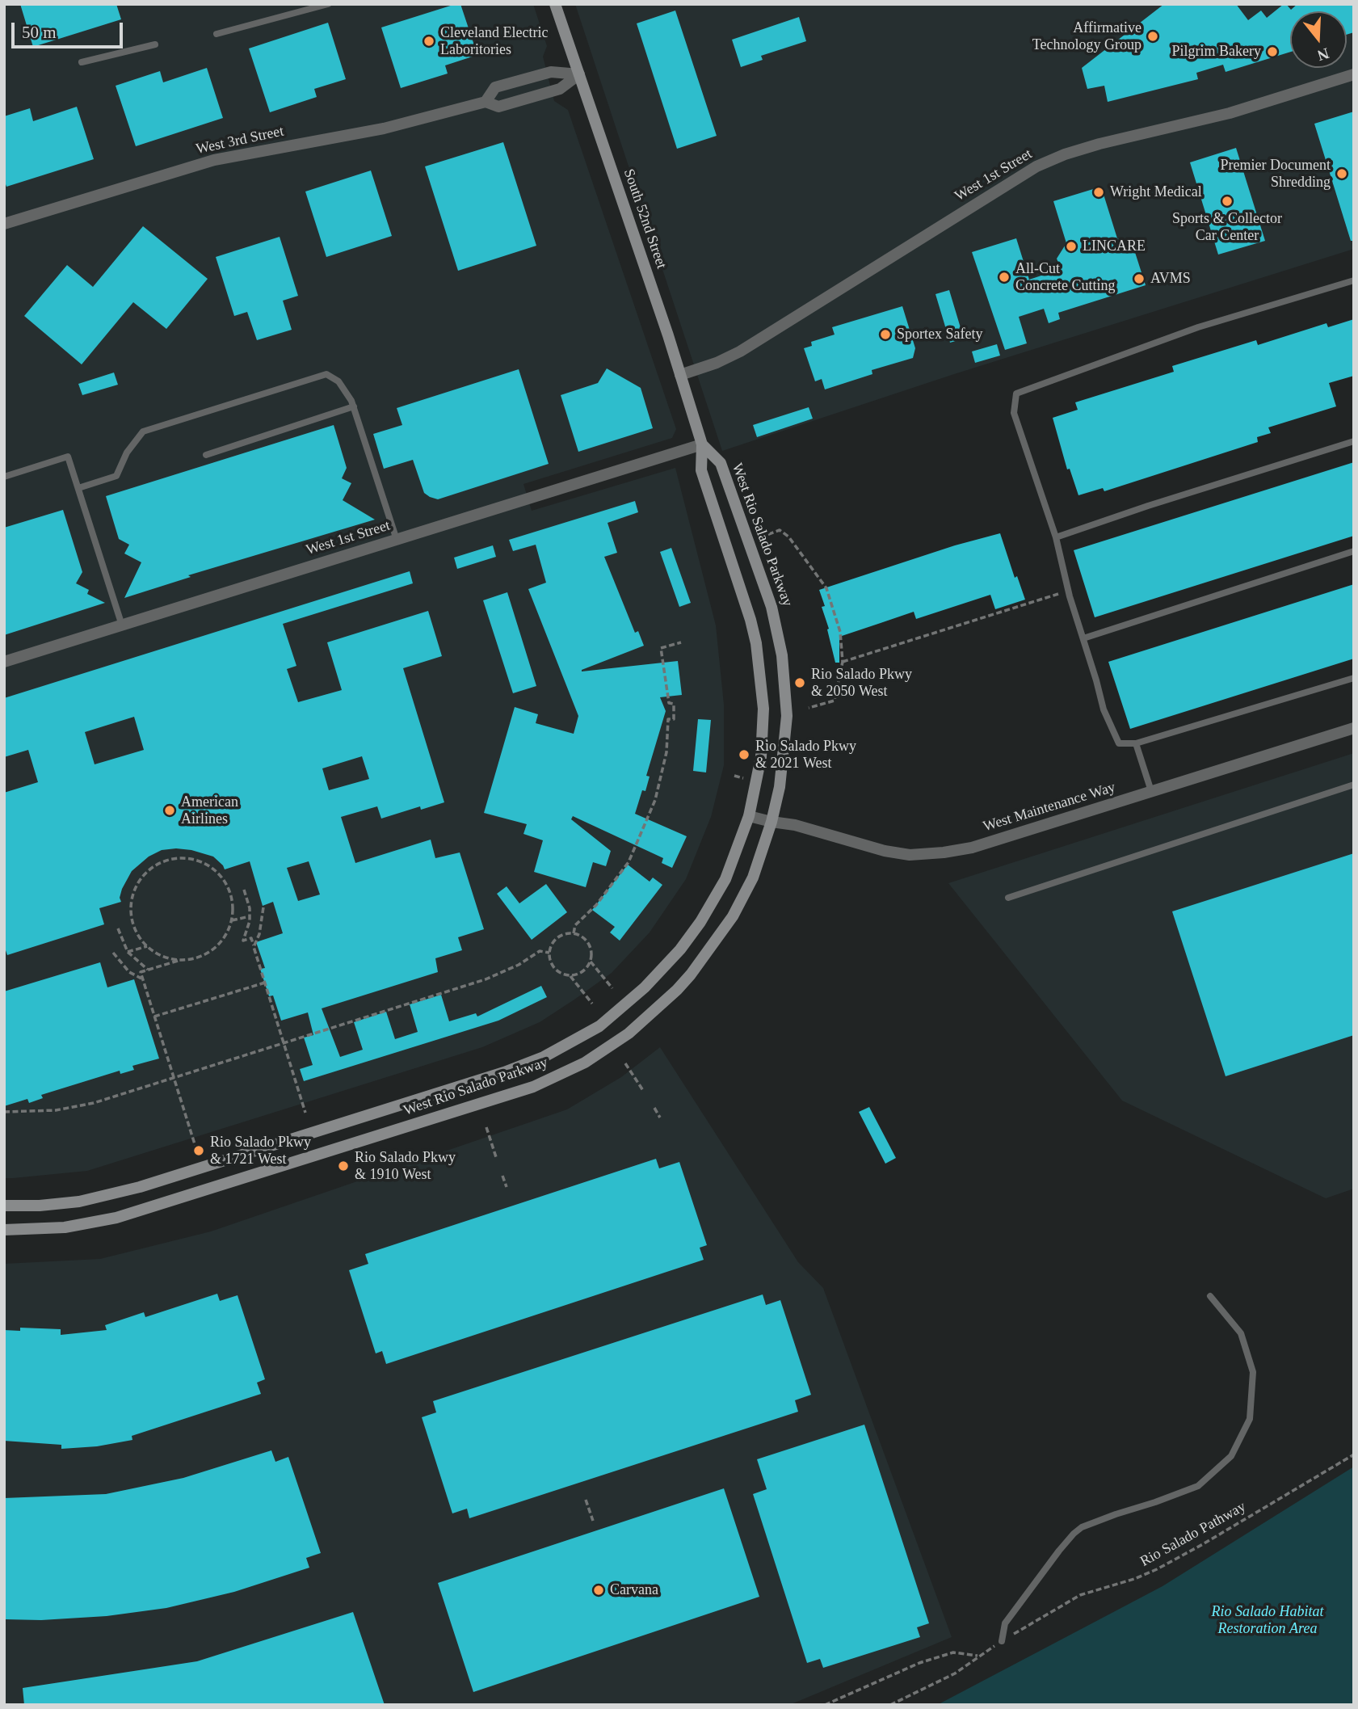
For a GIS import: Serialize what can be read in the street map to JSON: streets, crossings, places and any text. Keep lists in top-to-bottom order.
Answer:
{
  "streets": {
    "main road": ["South 52nd Street", "West Rio Salado Parkway"],
    "street": ["West 3rd Street", "West 1st Street", "West Maintenance Way"],
    "path": ["Rio Salado Pathway"]
  },
  "crossings": [
    ["West 3rd Street", "South 52nd Street"],
    ["West 1st Street", "South 52nd Street"],
    ["West 1st Street", "West Rio Salado Parkway"],
    ["South 52nd Street", "West Rio Salado Parkway"],
    ["West Rio Salado Parkway", "West Maintenance Way"]
  ],
  "parks": ["Rio Salado Habitat Restoration Area"],
  "places": [
    "Affirmative Technology Group",
    "Cleveland Electric Laboritories",
    "Pilgrim Bakery",
    "Premier Document Shredding",
    "Wright Medical",
    "Sports & Collector Car Center",
    "LINCARE",
    "All-Cut Concrete Cutting",
    "AVMS",
    "Sportex Safety",
    "Rio Salado Pkwy & 2050 West",
    "Rio Salado Pkwy & 2021 West",
    "American Airlines",
    "Rio Salado Pkwy & 1721 West",
    "Rio Salado Pkwy & 1910 West",
    "Carvana"
  ],
  "scale_bar": "50 m",
  "north": "bottom"
}
